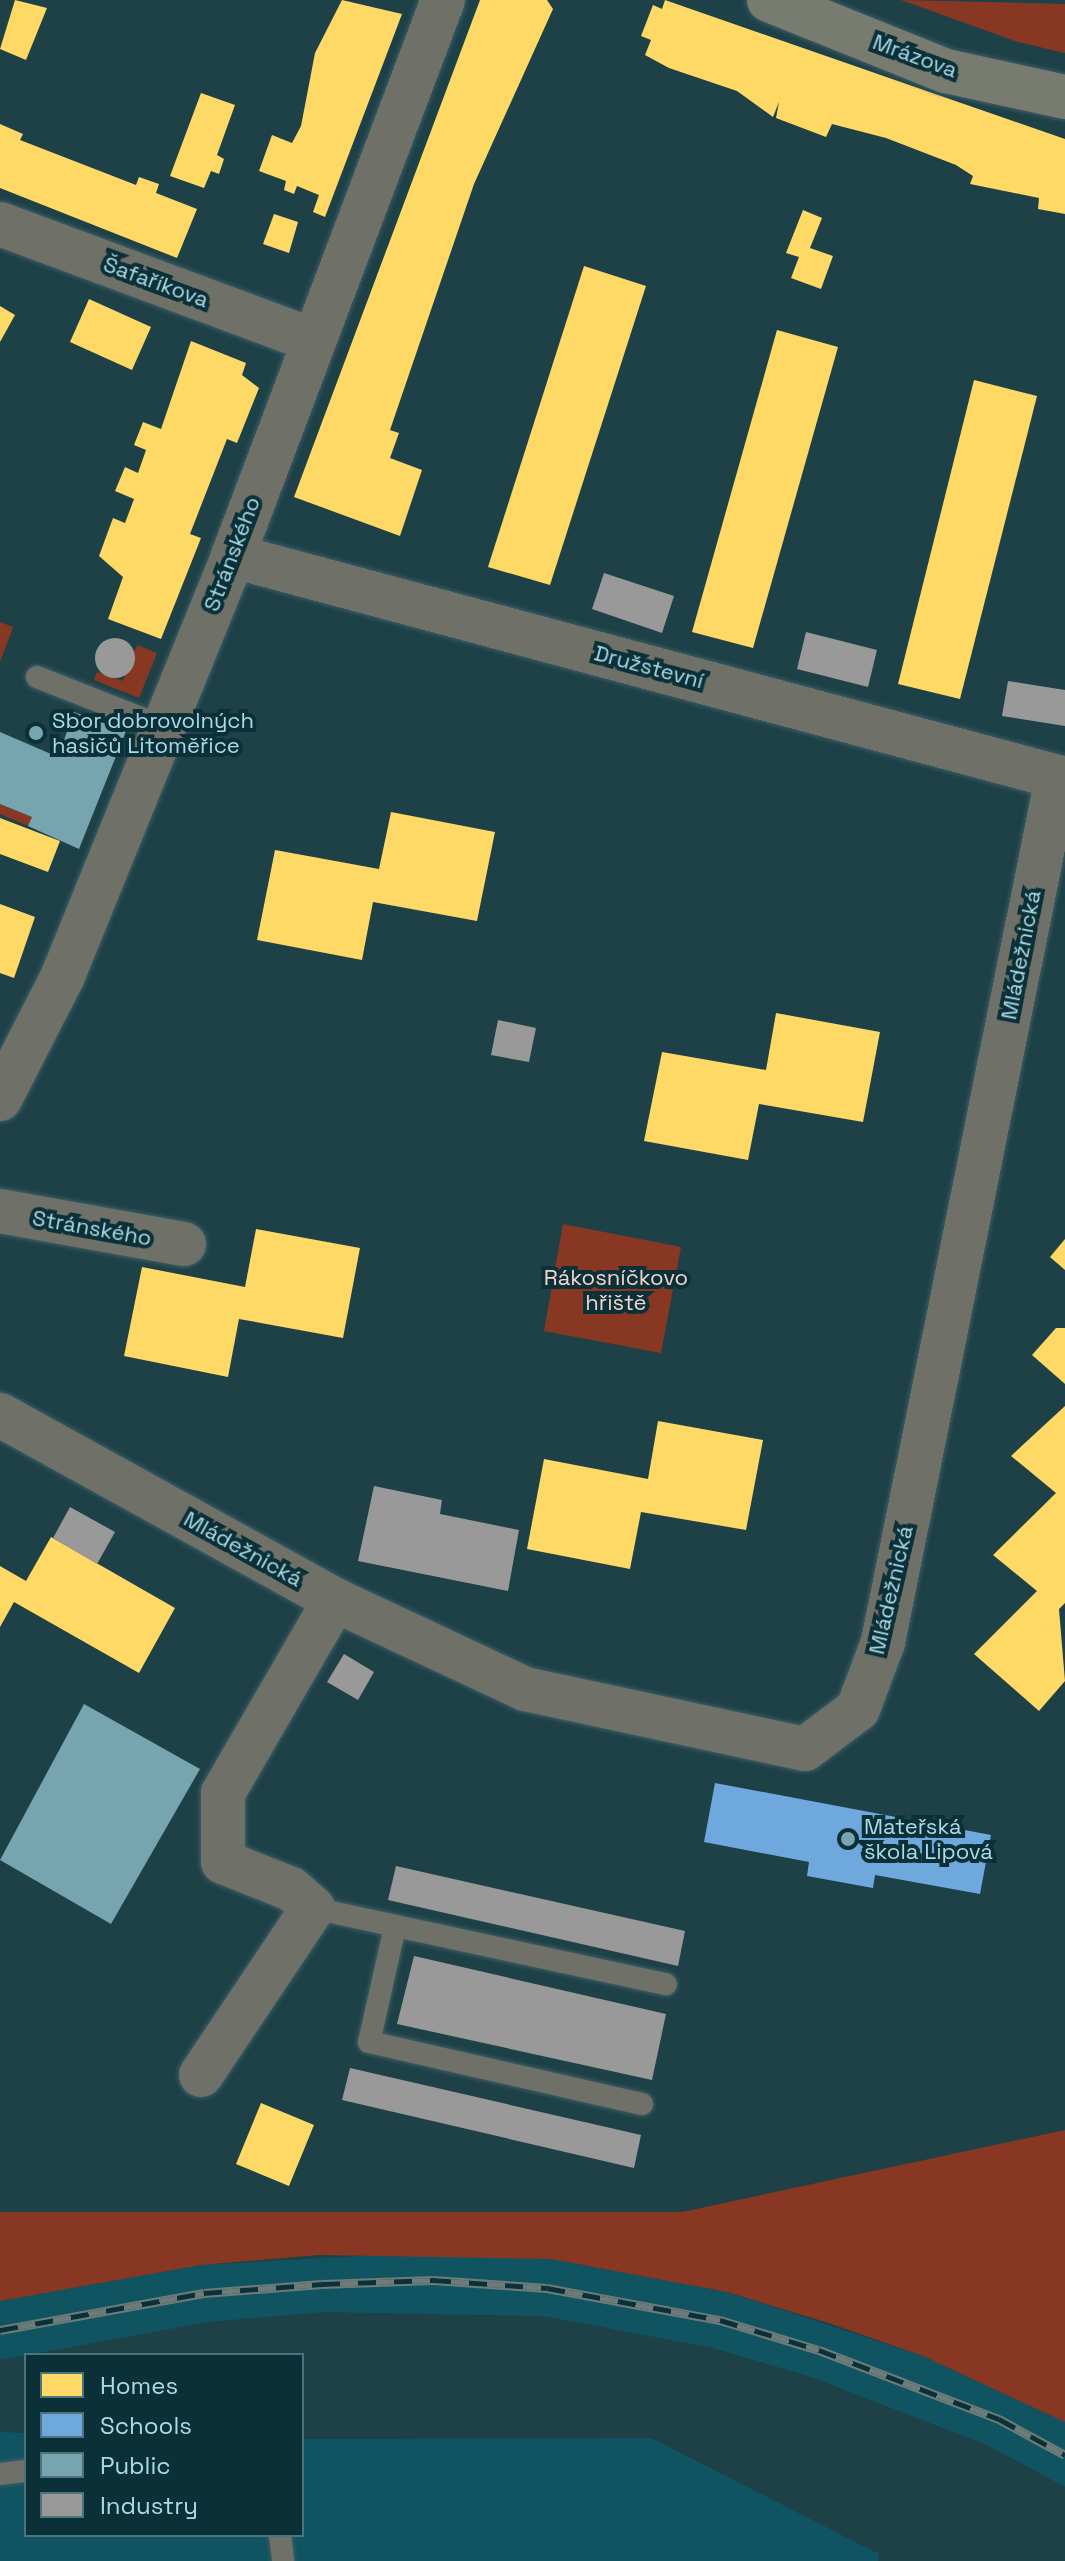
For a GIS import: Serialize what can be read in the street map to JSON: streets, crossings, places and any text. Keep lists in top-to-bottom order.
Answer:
{
  "streets": {
    "main road": ["Mrázova"],
    "street": [
      "Šafaříkova",
      "Stránského",
      "Družstevní",
      "Mládežnická"
    ]
  },
  "crossings": [
    ["Šafaříkova", "Stránského"],
    ["Stránského", "Družstevní"],
    ["Družstevní", "Mládežnická"]
  ],
  "parks": ["Rákosníčkovo hřiště"],
  "places": ["Sbor dobrovolných hasičů Litoměřice", "Mateřská škola Lipová"],
  "legend": [
    "Homes",
    "Schools",
    "Public",
    "Industry"
  ]
}
